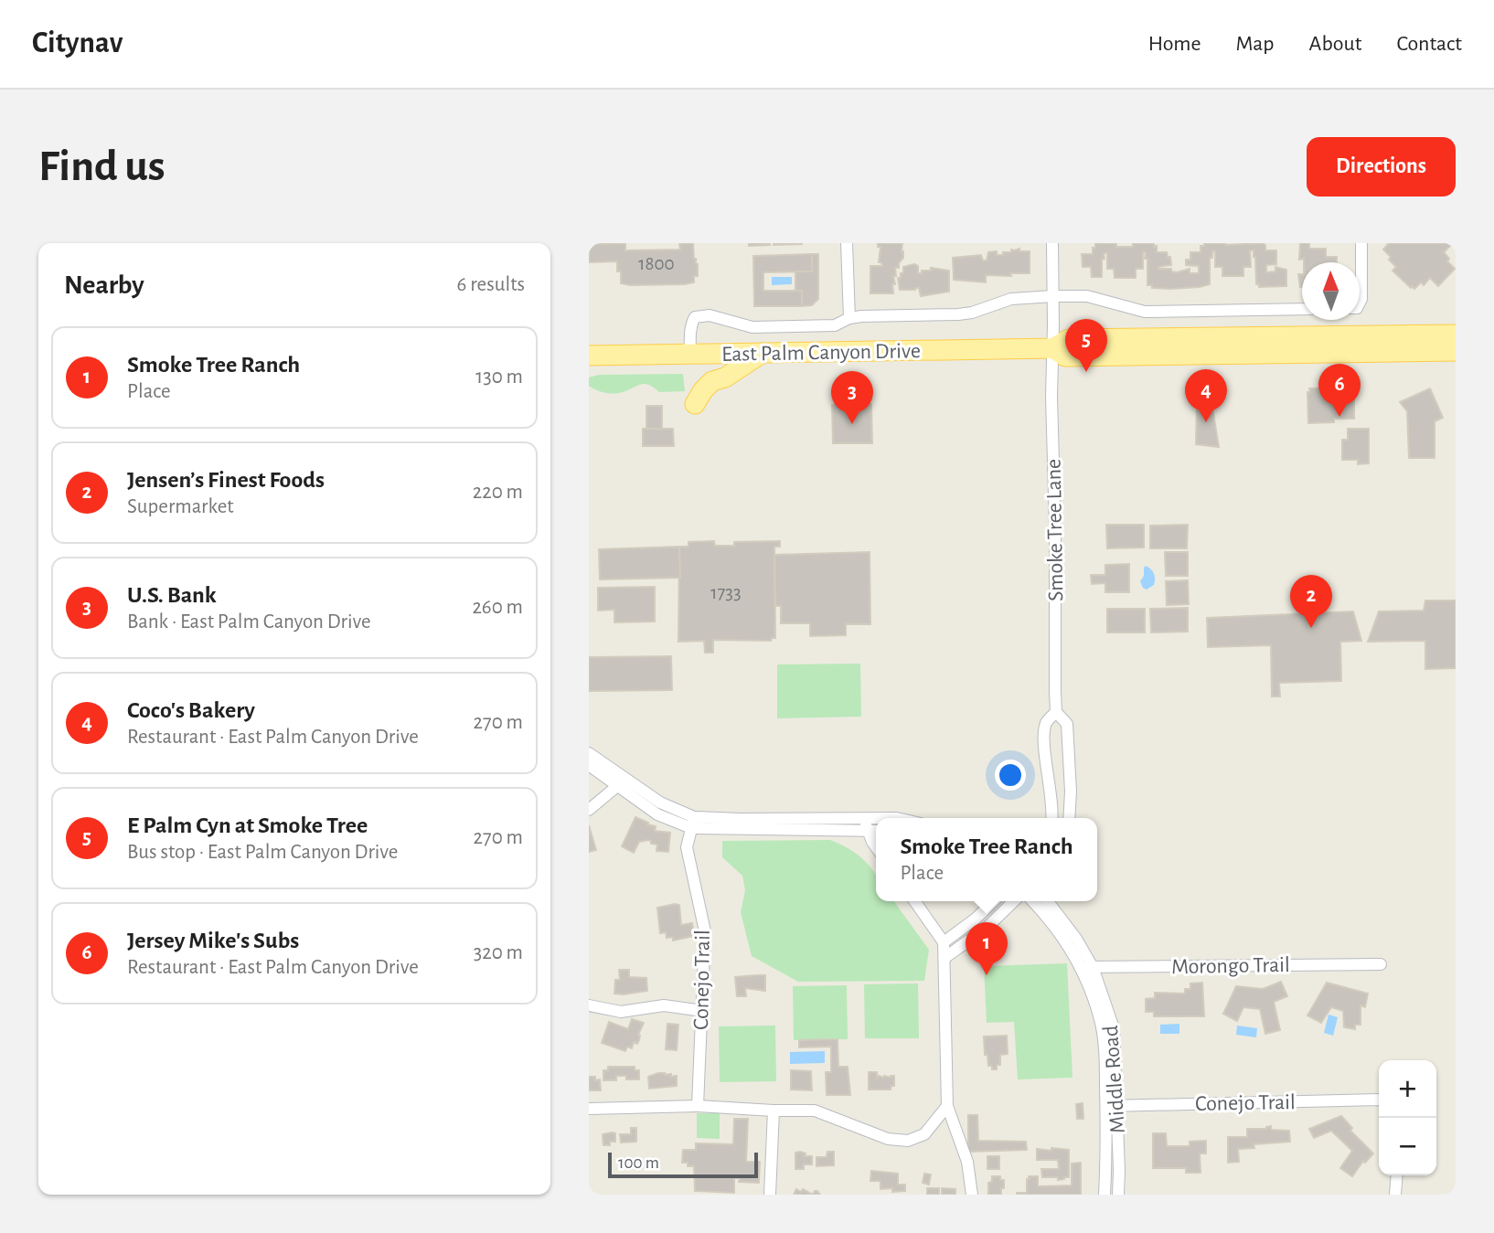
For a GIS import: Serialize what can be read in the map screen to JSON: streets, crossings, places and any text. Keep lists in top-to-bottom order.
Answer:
{
  "streets": {
    "main road": ["East Palm Canyon Drive"],
    "street": [
      "Smoke Tree Lane",
      "Morongo Trail",
      "Conejo Trail",
      "Middle Road"
    ]
  },
  "crossings": [
    ["East Palm Canyon Drive", "Smoke Tree Lane"],
    ["Morongo Trail", "Middle Road"],
    ["Conejo Trail", "Middle Road"]
  ],
  "house_numbers": ["1800", "1733"],
  "scale_bar": "100 m",
  "north": "top",
  "page": {
    "header": "Citynav",
    "nav": [
      "Home",
      "Map",
      "About",
      "Contact"
    ],
    "buttons": "Directions",
    "title": "Find us",
    "heading": ["Nearby", "6 results"],
    "pins": [
      "5",
      "6",
      "4",
      "3",
      "2",
      "1"
    ],
    "list": [
      {
        "mark": "1",
        "name": "Smoke Tree Ranch",
        "note": "Place",
        "value": "130 m"
      },
      {
        "mark": "2",
        "name": "Jensen’s Finest Foods",
        "note": "Supermarket",
        "value": "220 m"
      },
      {
        "mark": "3",
        "name": "U.S. Bank",
        "note": "Bank · East Palm Canyon Drive",
        "value": "260 m"
      },
      {
        "mark": "4",
        "name": "Coco's Bakery",
        "note": "Restaurant · East Palm Canyon Drive",
        "value": "270 m"
      },
      {
        "mark": "5",
        "name": "E Palm Cyn at Smoke Tree",
        "note": "Bus stop · East Palm Canyon Drive",
        "value": "270 m"
      },
      {
        "mark": "6",
        "name": "Jersey Mike's Subs",
        "note": "Restaurant · East Palm Canyon Drive",
        "value": "320 m"
      }
    ],
    "popup": ["Smoke Tree Ranch", "Place"],
    "map_buttons": ["+", "−"],
    "scale": "100 m"
  }
}
